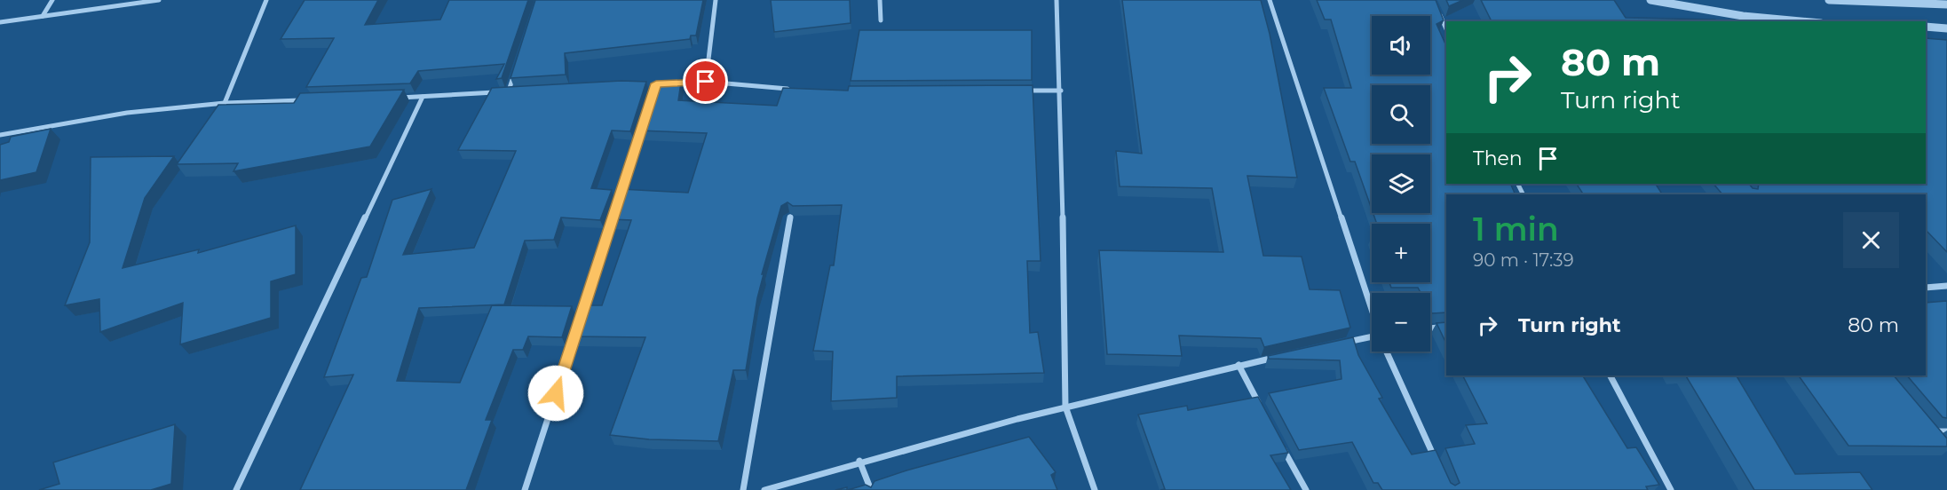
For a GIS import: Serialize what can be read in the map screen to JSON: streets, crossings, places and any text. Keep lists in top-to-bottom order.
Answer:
{
  "page": {
    "map_buttons": ["+", "−"],
    "turn": ["80 m", "Turn right"],
    "then": "Then",
    "heading": ["1 min", "90 m · 17:39"],
    "list": [
      {
        "name": "Turn right",
        "value": "80 m"
      }
    ]
  }
}
